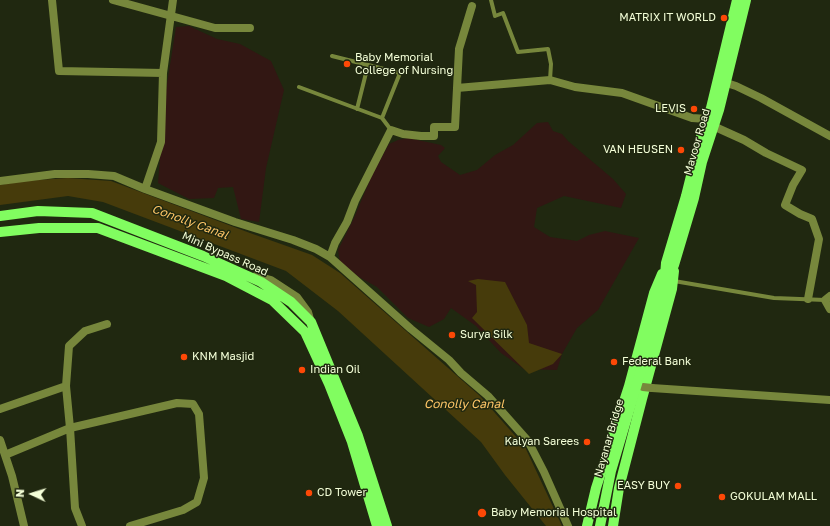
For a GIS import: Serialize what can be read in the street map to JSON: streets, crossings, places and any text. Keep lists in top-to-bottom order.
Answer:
{
  "streets": {
    "main road": ["Mavoor Road", "Mini Bypass Road", "Nayanar Bridge"]
  },
  "crossings": [
    ["Mavoor Road", "Nayanar Bridge"]
  ],
  "water": ["Conolly Canal"],
  "places": [
    "MATRIX IT WORLD",
    "Baby Memorial College of Nursing",
    "LEVIS",
    "VAN HEUSEN",
    "Surya Silk",
    "KNM Masjid",
    "Federal Bank",
    "Indian Oil",
    "Kalyan Sarees",
    "EASY BUY",
    "CD Tower",
    "GOKULAM MALL",
    "Baby Memorial Hospital"
  ],
  "north": "left"
}
